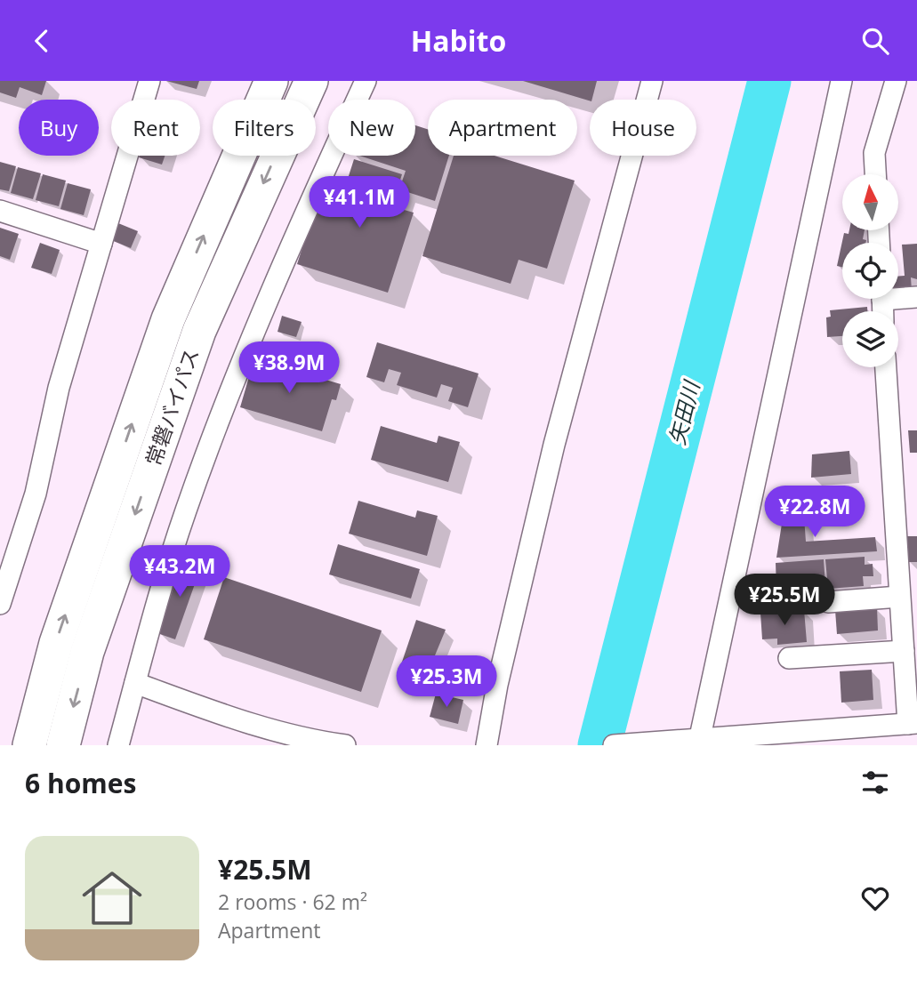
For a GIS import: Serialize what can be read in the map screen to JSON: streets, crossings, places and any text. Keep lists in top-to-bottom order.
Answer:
{
  "streets": {
    "highway": ["常磐バイパス"]
  },
  "water": ["矢田川"],
  "north": "top",
  "page": {
    "header": "Habito",
    "chip": [
      "Buy",
      "Rent",
      "Filters",
      "New",
      "Apartment",
      "House"
    ],
    "price": [
      "¥41.1M",
      "¥38.9M",
      "¥22.8M",
      "¥43.2M",
      "¥25.5M",
      "¥25.3M"
    ],
    "heading": "6 homes",
    "list": [
      {
        "name": "¥25.5M",
        "note": "2 rooms · 62 m² · Apartment"
      }
    ]
  }
}
